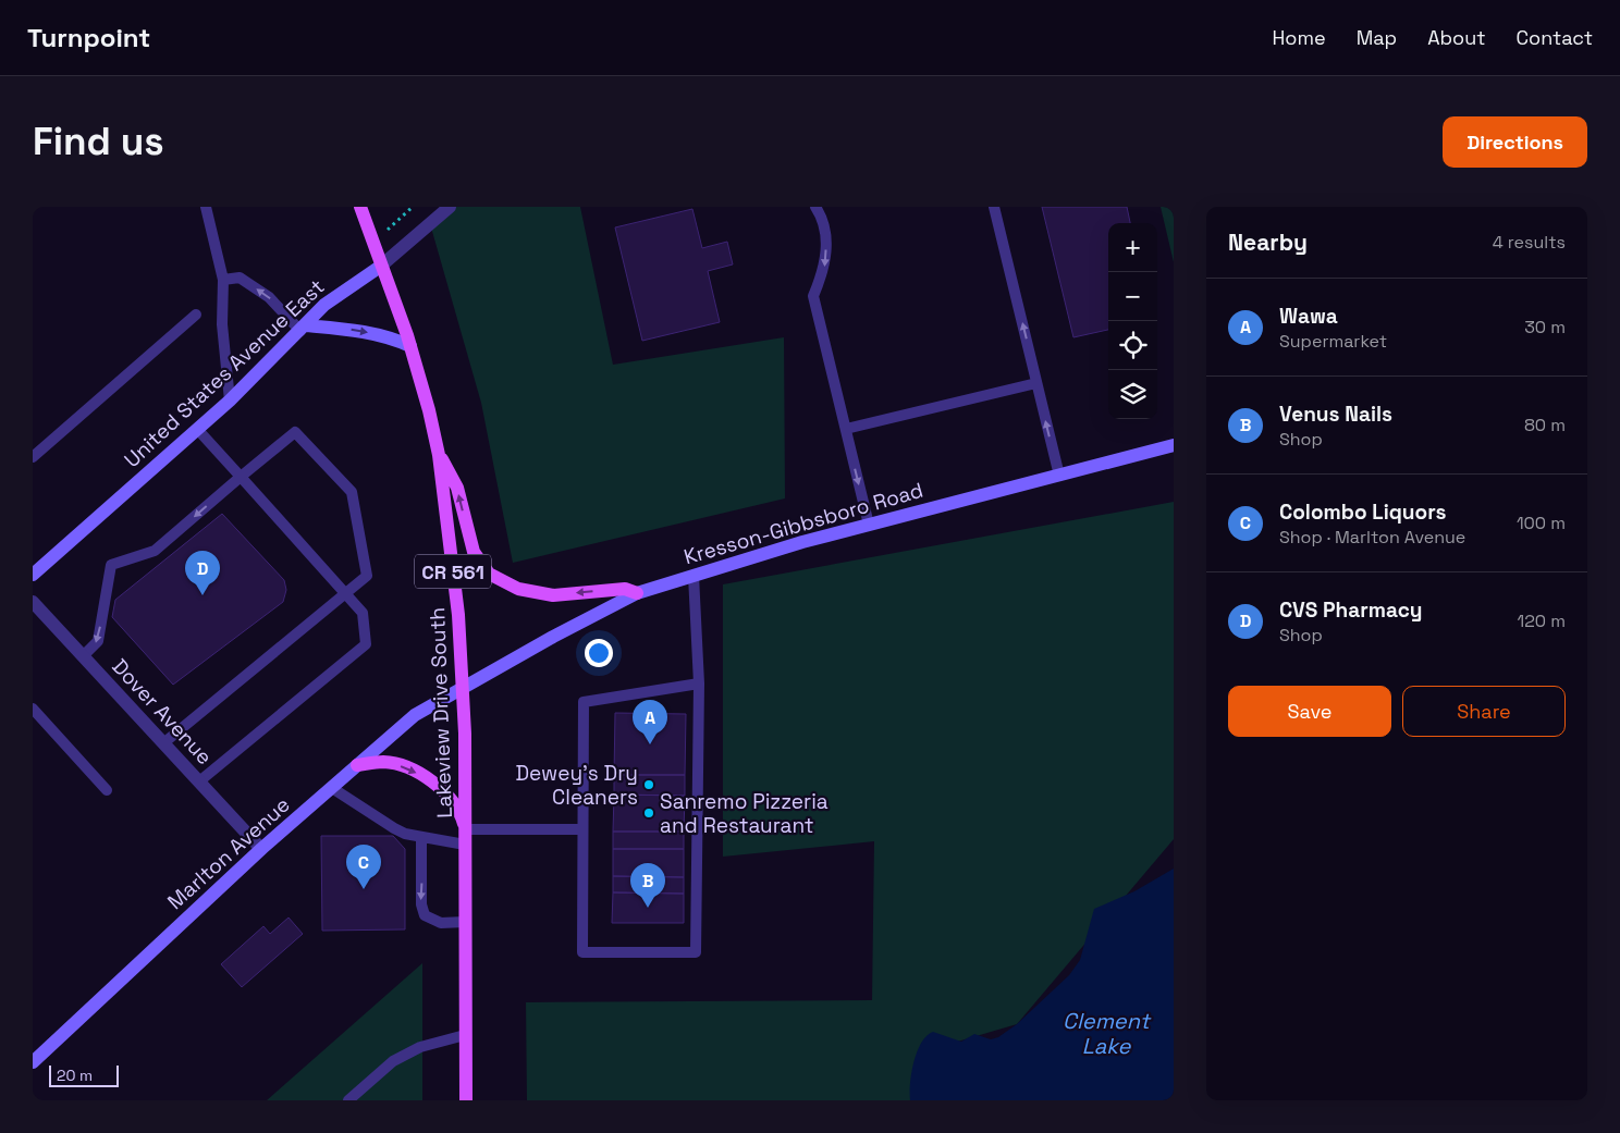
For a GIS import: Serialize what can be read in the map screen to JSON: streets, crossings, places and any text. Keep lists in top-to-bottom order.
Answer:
{
  "streets": {
    "main road": ["CR 561", "Lakeview Drive South"],
    "street": [
      "United States Avenue East",
      "Kresson-Gibbsboro Road",
      "Dover Avenue",
      "Marlton Avenue"
    ]
  },
  "crossings": [
    ["United States Avenue East", "Lakeview Drive South"],
    ["Kresson-Gibbsboro Road", "Lakeview Drive South"],
    ["Kresson-Gibbsboro Road", "Marlton Avenue"],
    ["Dover Avenue", "Marlton Avenue"],
    ["Lakeview Drive South", "Marlton Avenue"]
  ],
  "water": ["Clement Lake"],
  "places": ["Dewey's Dry Cleaners", "Sanremo Pizzeria and Restaurant"],
  "scale_bar": "20 m",
  "page": {
    "header": "Turnpoint",
    "nav": [
      "Home",
      "Map",
      "About",
      "Contact"
    ],
    "buttons": [
      "Directions",
      ["Save", "Share"]
    ],
    "title": "Find us",
    "heading": ["Nearby", "4 results"],
    "map_buttons": ["+", "−"],
    "list": [
      {
        "mark": "A",
        "name": "Wawa",
        "note": "Supermarket",
        "value": "30 m"
      },
      {
        "mark": "B",
        "name": "Venus Nails",
        "note": "Shop",
        "value": "80 m"
      },
      {
        "mark": "C",
        "name": "Colombo Liquors",
        "note": "Shop · Marlton Avenue",
        "value": "100 m"
      },
      {
        "mark": "D",
        "name": "CVS Pharmacy",
        "note": "Shop",
        "value": "120 m"
      }
    ],
    "pins": [
      "D",
      "A",
      "C",
      "B"
    ],
    "scale": "20 m"
  }
}
